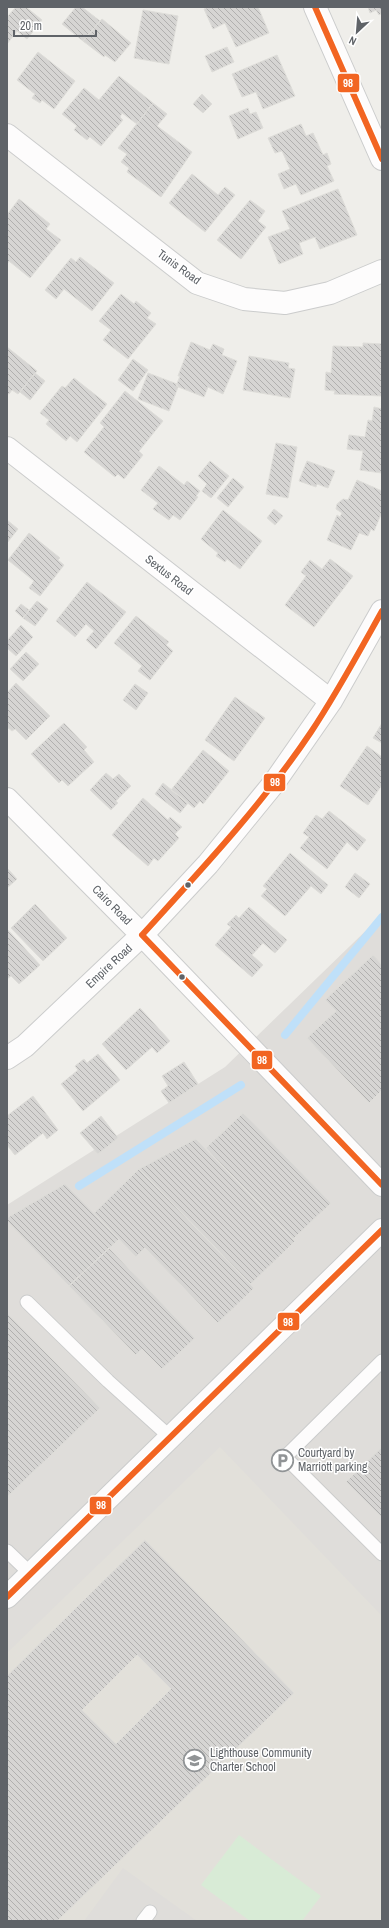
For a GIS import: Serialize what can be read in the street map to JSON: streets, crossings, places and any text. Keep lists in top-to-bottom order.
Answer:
{
  "streets": {
    "street": [
      "Tunis Road",
      "Sextus Road",
      "Cairo Road",
      "Empire Road"
    ]
  },
  "crossings": [
    ["Sextus Road", "Empire Road"],
    ["Cairo Road", "Empire Road"]
  ],
  "places": {
    "parking": ["Courtyard by Marriott parking"],
    "school or university": ["Lighthouse Community Charter School"]
  },
  "lines": ["transit line 98"],
  "scale_bar": "20 m",
  "north": "bottom left"
}
